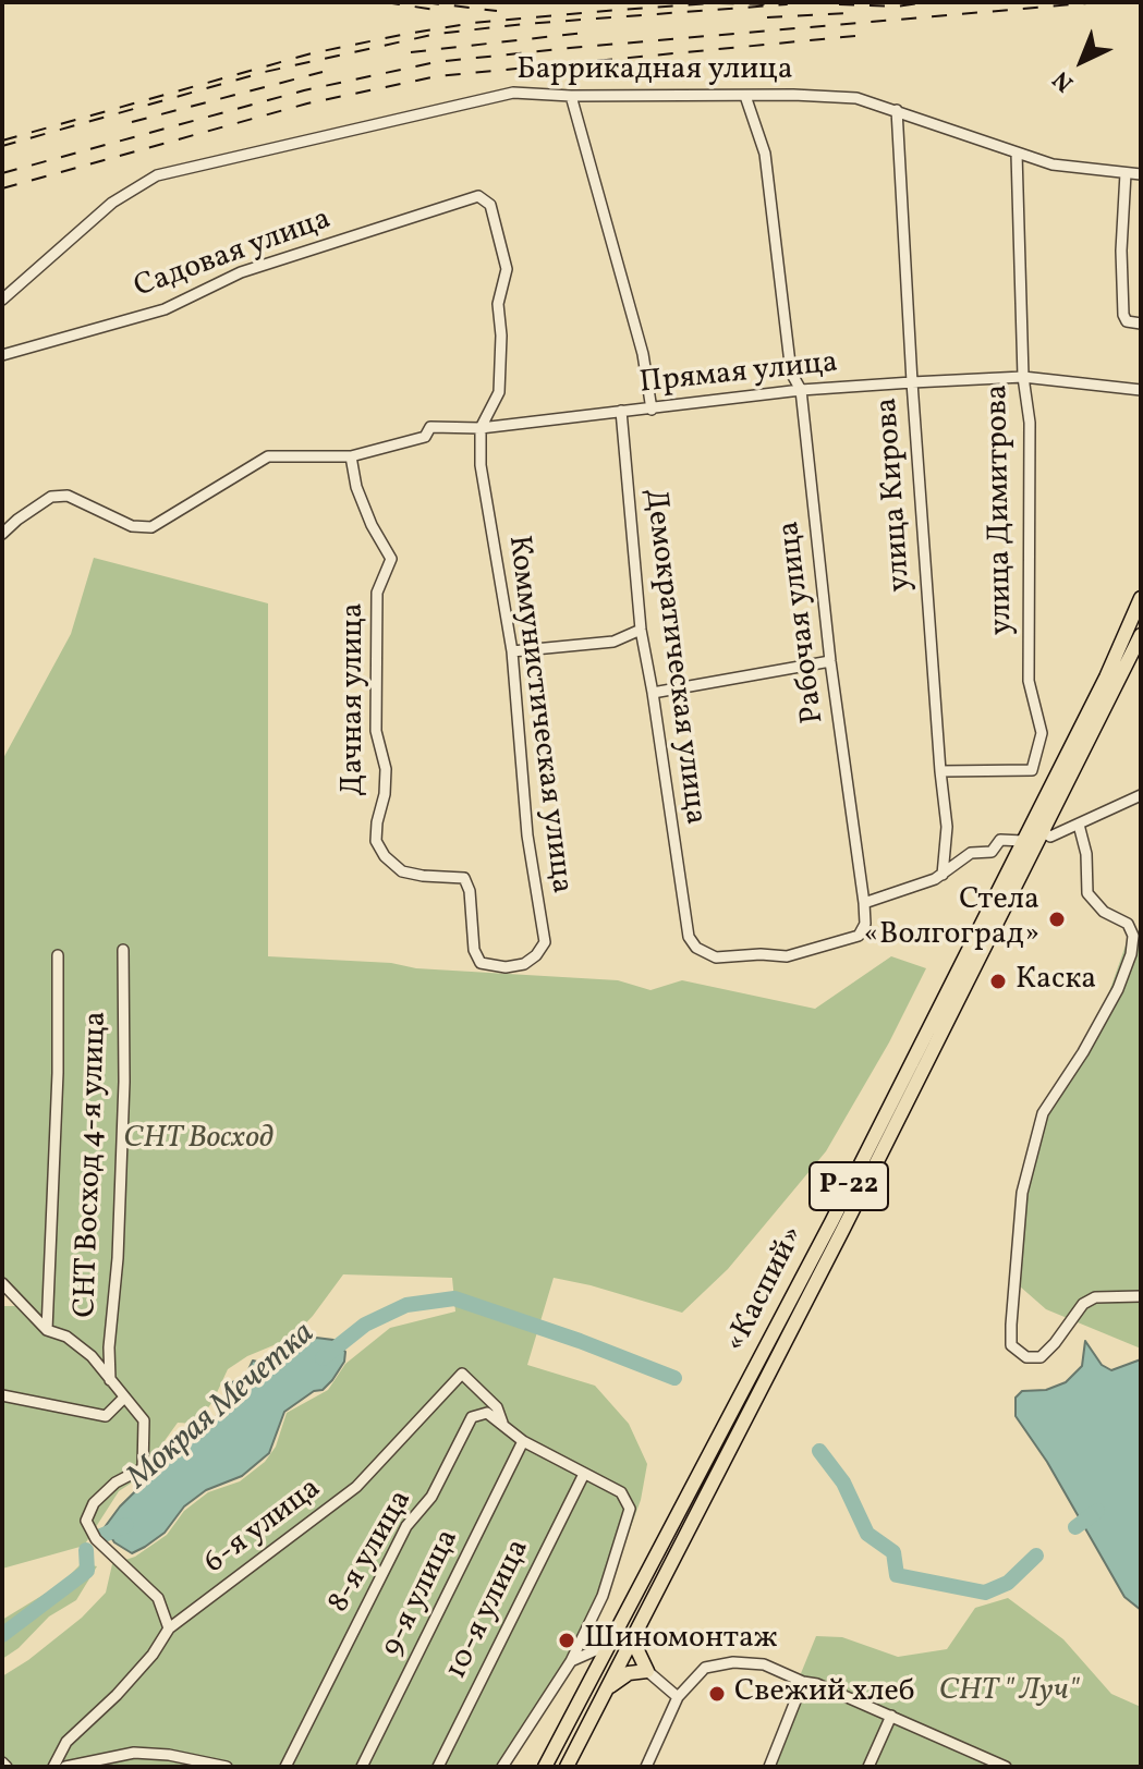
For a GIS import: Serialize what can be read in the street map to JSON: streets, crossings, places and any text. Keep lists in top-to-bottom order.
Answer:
{
  "streets": {
    "highway": ["Р-22", "«Каспий»"],
    "street": [
      "Баррикадная улица",
      "Садовая улица",
      "Прямая улица",
      "улица Кирова",
      "улица Димитрова",
      "Рабочая улица",
      "Демократическая улица",
      "Дачная улица",
      "Коммунистическая улица",
      "СНТ Восход 4-я улица",
      "6-я улица",
      "8-я улица",
      "9-я улица",
      "10-я улица"
    ]
  },
  "crossings": [
    ["Баррикадная улица", "улица Кирова"],
    ["Баррикадная улица", "улица Димитрова"],
    ["Баррикадная улица", "Рабочая улица"],
    ["Садовая улица", "Коммунистическая улица"],
    ["Прямая улица", "улица Кирова"],
    ["Прямая улица", "улица Димитрова"],
    ["Прямая улица", "Рабочая улица"],
    ["Прямая улица", "Демократическая улица"],
    ["Прямая улица", "Дачная улица"],
    ["Прямая улица", "Коммунистическая улица"],
    ["улица Кирова", "улица Димитрова"],
    ["Рабочая улица", "Демократическая улица"],
    ["Дачная улица", "Коммунистическая улица"],
    ["6-я улица", "8-я улица"]
  ],
  "water": ["Мокрая Мечетка"],
  "parks": ["СНТ Восход", "СНТ \" Луч\""],
  "places": [
    "Стела «Волгоград»",
    "Каска",
    "Шиномонтаж",
    "Свежий хлеб"
  ],
  "north": "bottom left"
}
